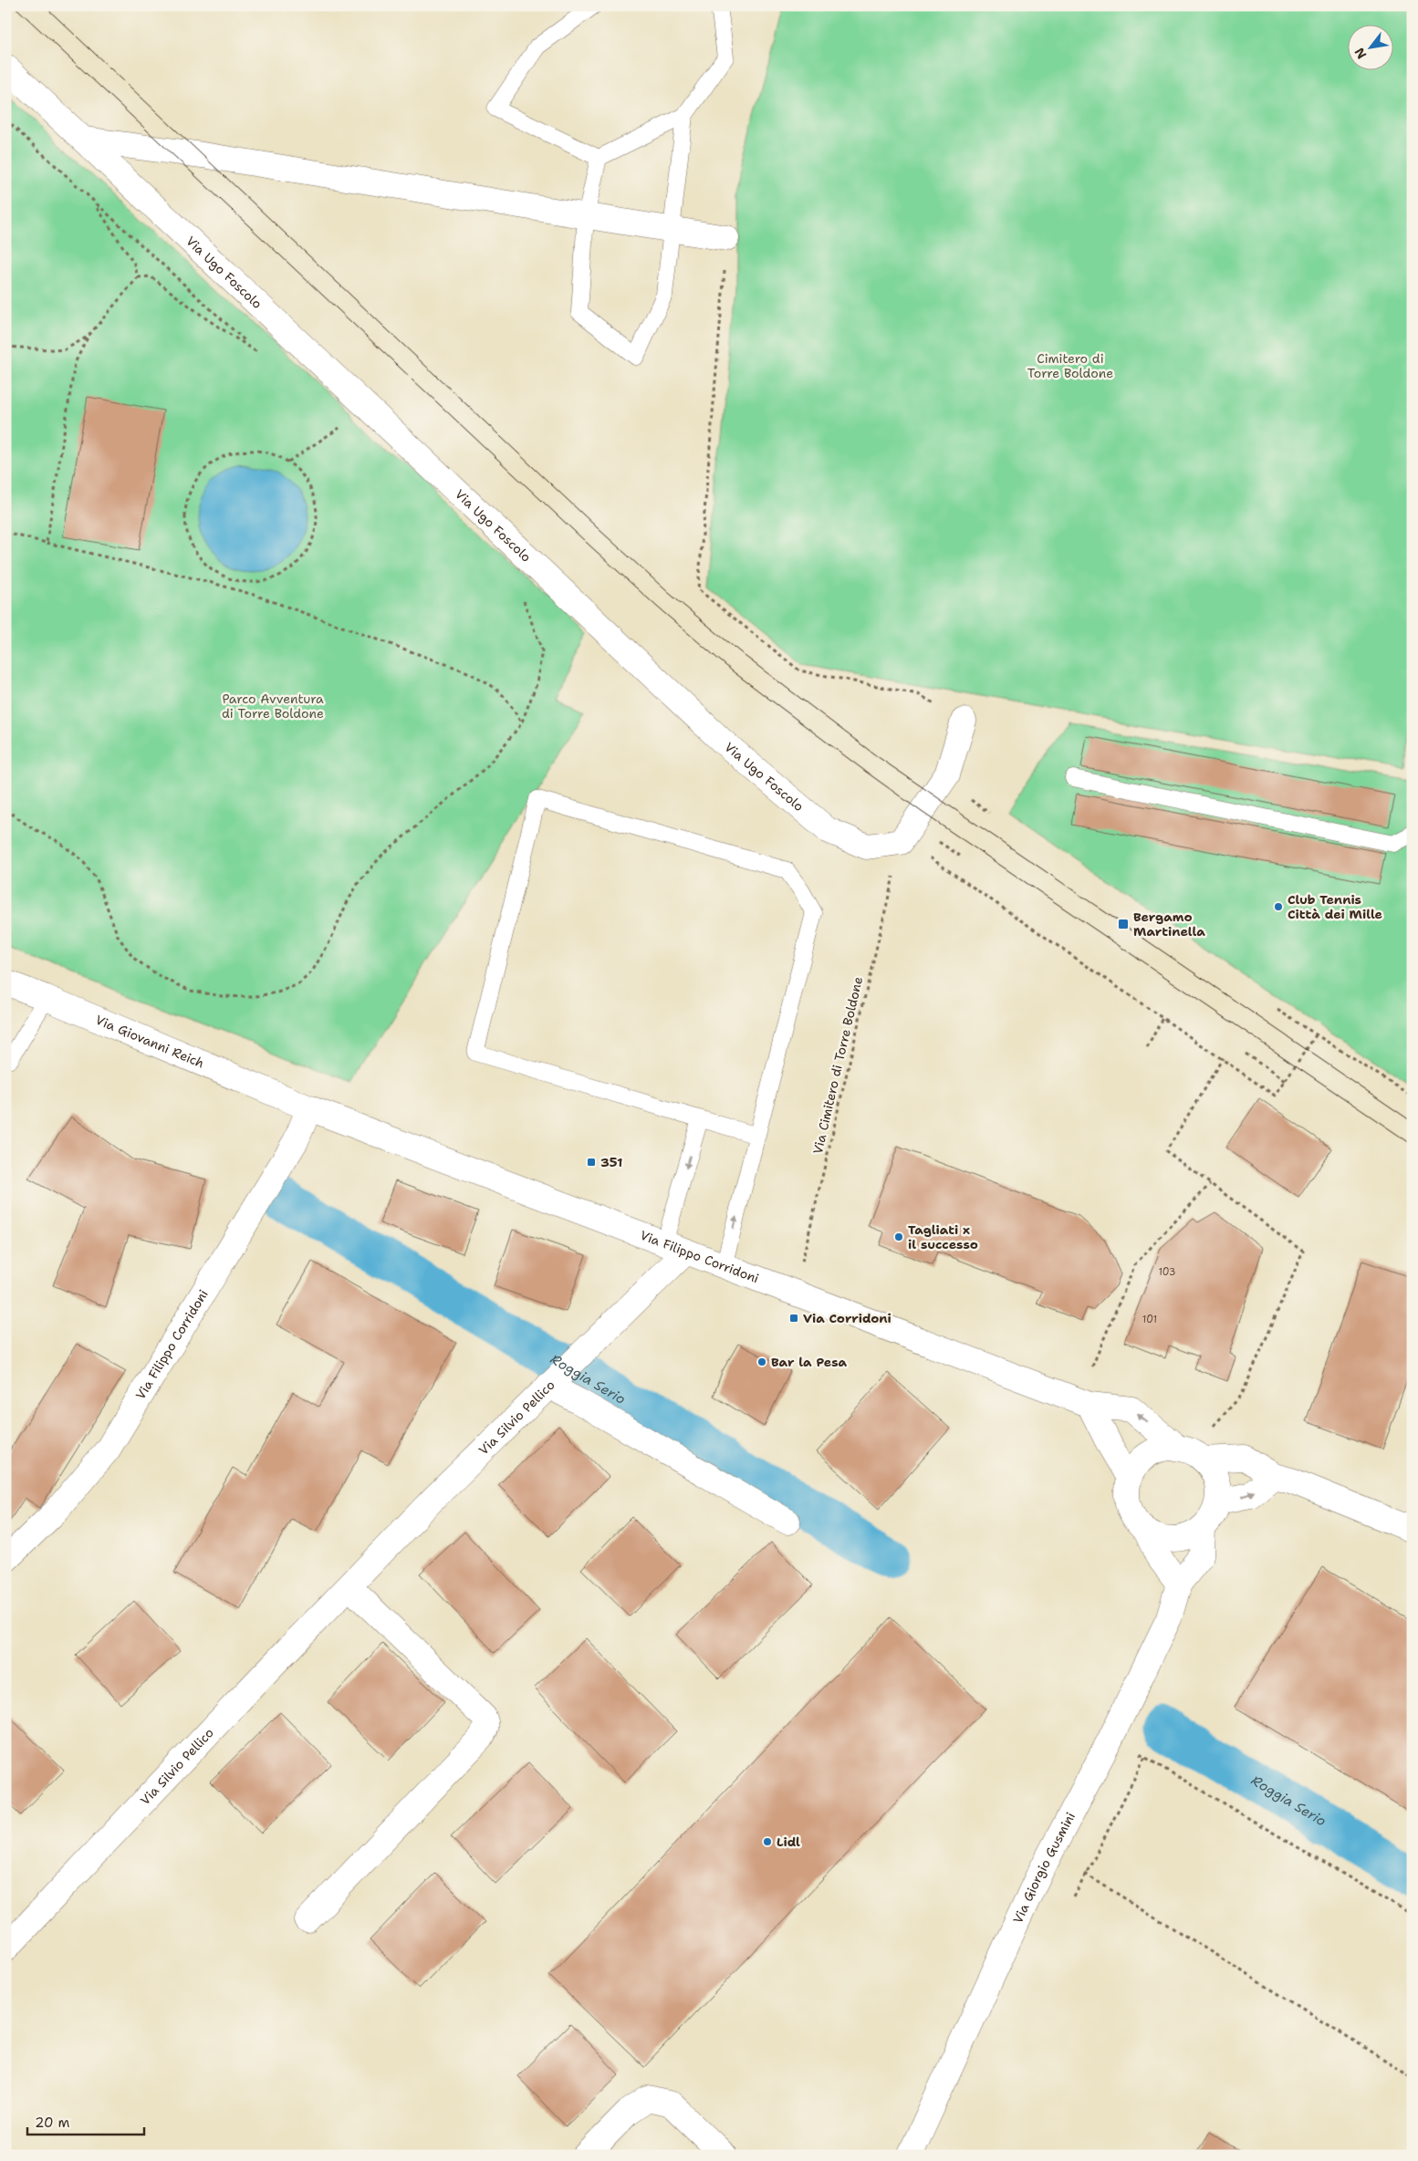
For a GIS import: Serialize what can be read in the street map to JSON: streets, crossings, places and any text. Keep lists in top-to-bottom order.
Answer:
{
  "streets": {
    "street": [
      "Via Ugo Foscolo",
      "Via Giovanni Reich",
      "Via Filippo Corridoni",
      "Via Silvio Pellico",
      "Via Giorgio Gusmini"
    ],
    "path": ["Via Cimitero di Torre Boldone"]
  },
  "crossings": [
    ["Via Ugo Foscolo", "Via Cimitero di Torre Boldone"],
    ["Via Giovanni Reich", "Via Filippo Corridoni"],
    ["Via Cimitero di Torre Boldone", "Via Filippo Corridoni"],
    ["Via Filippo Corridoni", "Via Silvio Pellico"],
    ["Via Filippo Corridoni", "Via Giorgio Gusmini"]
  ],
  "water": ["Roggia Serio"],
  "parks": ["Cimitero di Torre Boldone", "Parco Avventura di Torre Boldone"],
  "places": {
    "other": [
      "Club Tennis Città dei Mille",
      "Tagliati x il successo",
      "Bar la Pesa",
      "Lidl"
    ],
    "transit": ["Bergamo Martinella", "351", "Via Corridoni"]
  },
  "house_numbers": ["103", "101"],
  "scale_bar": "20 m",
  "north": "bottom left"
}
